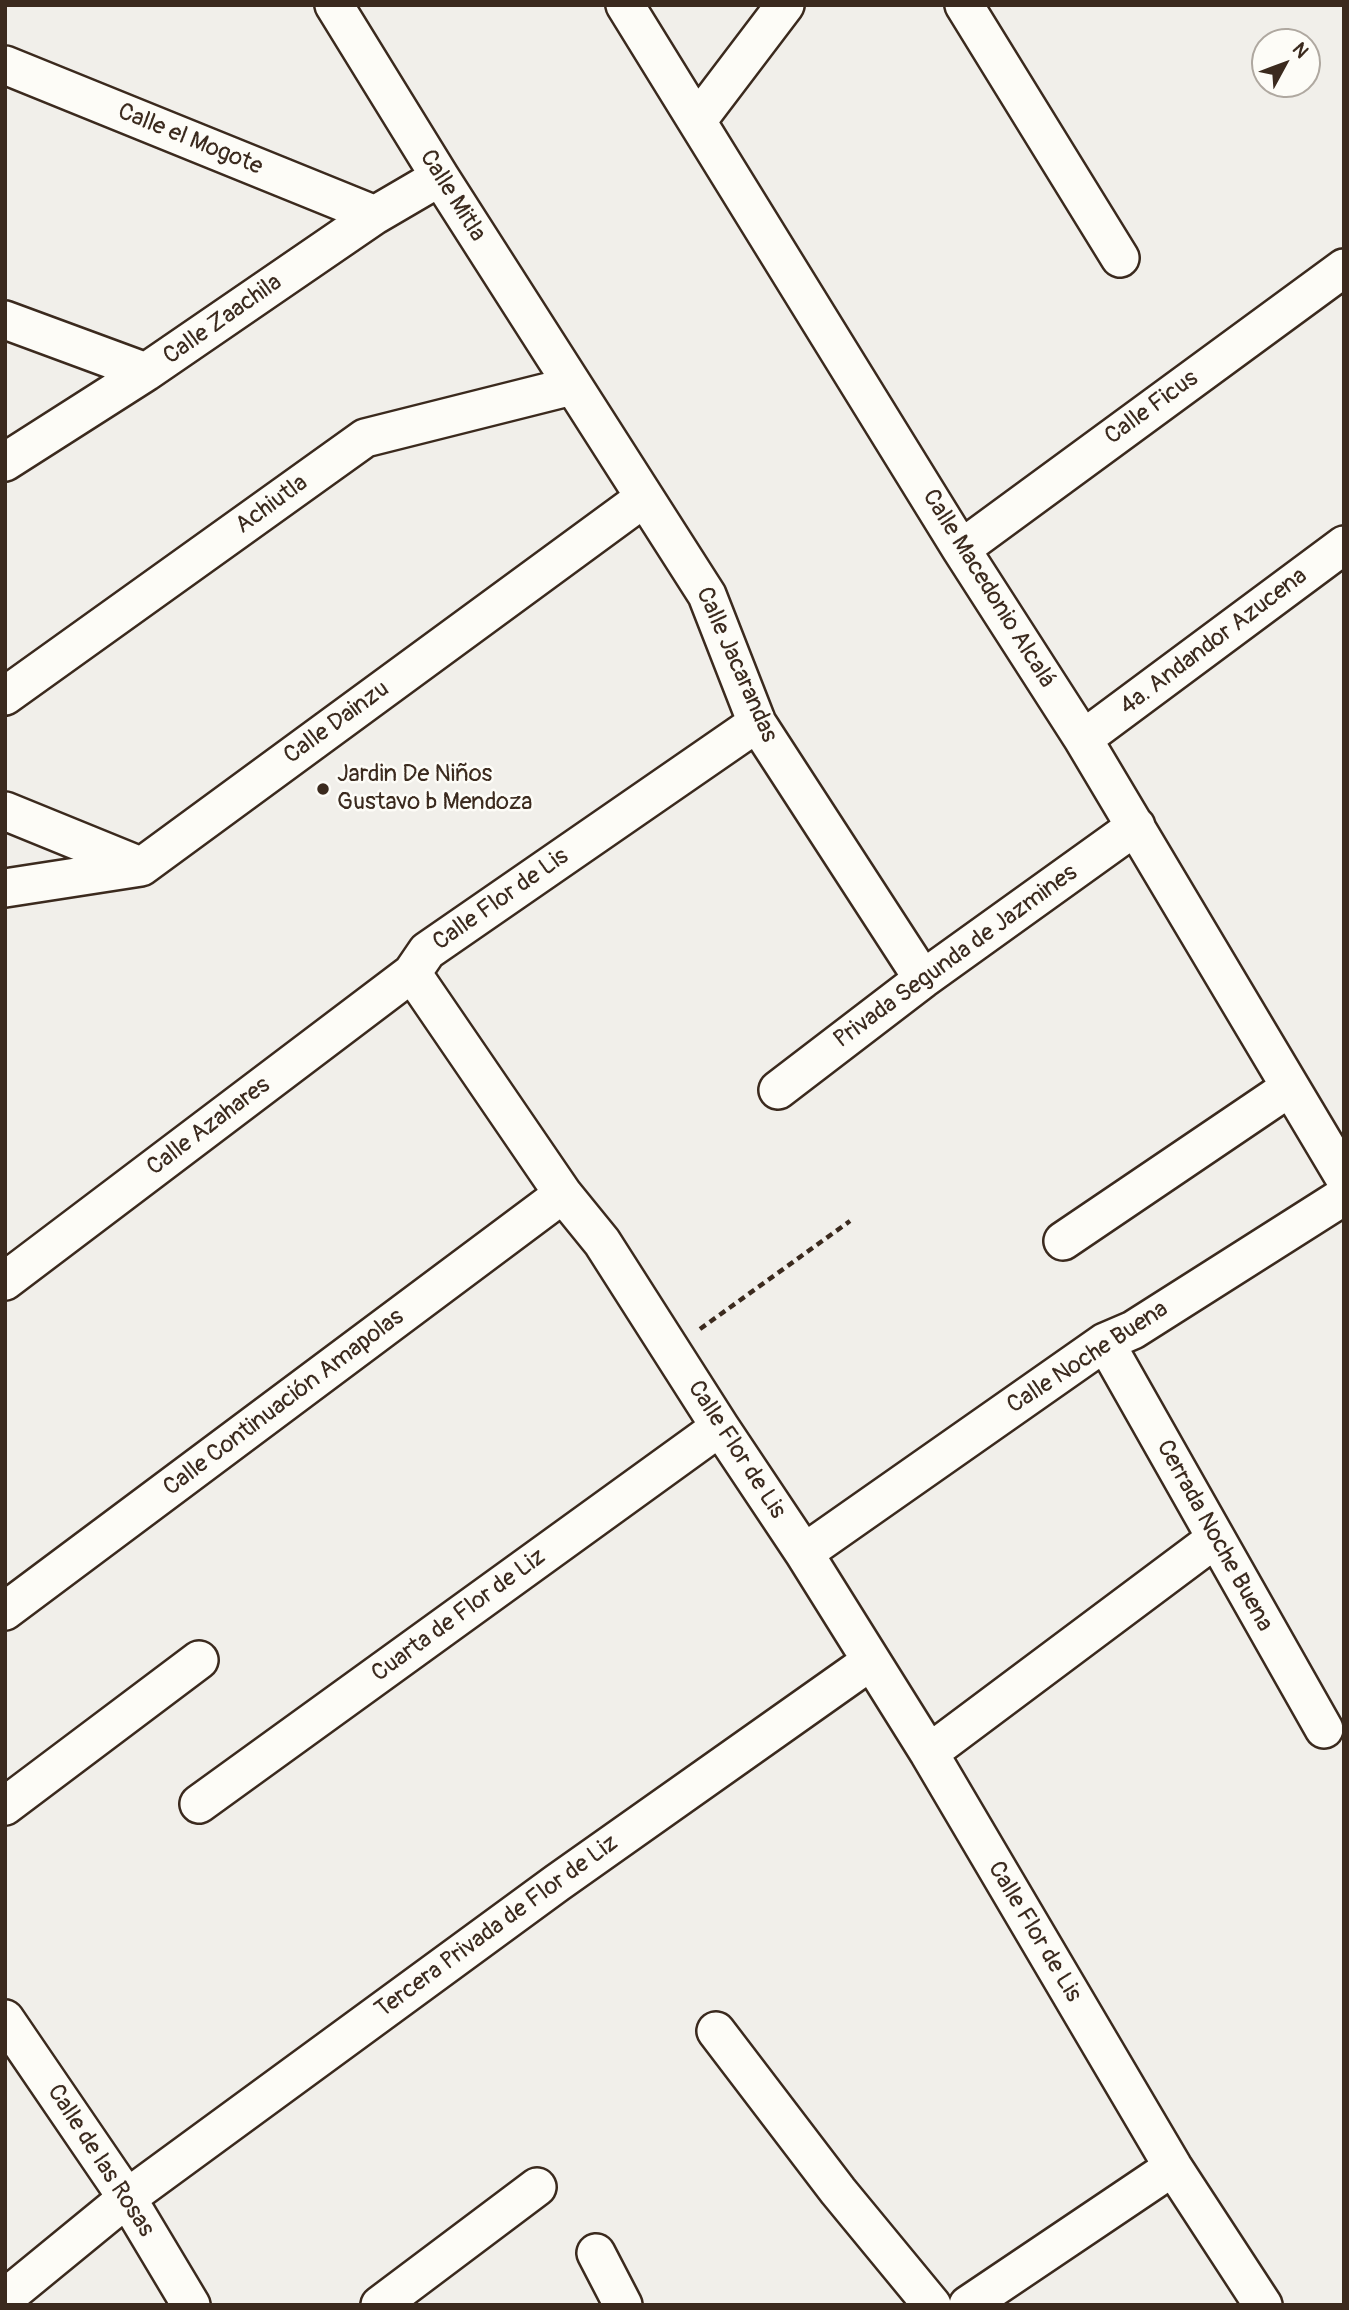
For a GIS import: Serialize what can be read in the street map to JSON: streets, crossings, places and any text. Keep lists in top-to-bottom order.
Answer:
{
  "streets": {
    "street": [
      "Calle el Mogote",
      "Calle Mitla",
      "Calle Zaachila",
      "Calle Ficus",
      "Achiutla",
      "Calle Macedonio Alcalá",
      "4a. Andandor Azucena",
      "Calle Jacarandas",
      "Calle Dainzu",
      "Calle Flor de Lis",
      "Privada Segunda de Jazmines",
      "Calle Azahares",
      "Calle Noche Buena",
      "Calle Continuación Amapolas",
      "Cerrada Noche Buena",
      "Cuarta de Flor de Liz",
      "Tercera Privada de Flor de Liz",
      "Calle de las Rosas"
    ]
  },
  "crossings": [
    ["Calle el Mogote", "Calle Zaachila"],
    ["Calle Mitla", "Calle Zaachila"],
    ["Calle Mitla", "Achiutla"],
    ["Calle Mitla", "Calle Jacarandas"],
    ["Calle Ficus", "Calle Macedonio Alcalá"],
    ["Achiutla", "Calle Jacarandas"],
    ["Calle Macedonio Alcalá", "4a. Andandor Azucena"],
    ["Calle Macedonio Alcalá", "Privada Segunda de Jazmines"],
    ["Calle Jacarandas", "Calle Dainzu"],
    ["Calle Jacarandas", "Calle Flor de Lis"],
    ["Calle Jacarandas", "Privada Segunda de Jazmines"],
    ["Calle Flor de Lis", "Calle Azahares"],
    ["Calle Flor de Lis", "Calle Noche Buena"],
    ["Calle Flor de Lis", "Calle Continuación Amapolas"],
    ["Calle Flor de Lis", "Cuarta de Flor de Liz"],
    ["Calle Flor de Lis", "Tercera Privada de Flor de Liz"],
    ["Calle Noche Buena", "Cerrada Noche Buena"],
    ["Tercera Privada de Flor de Liz", "Calle de las Rosas"]
  ],
  "places": ["Jardin De Niños Gustavo b Mendoza"],
  "north": "top right"
}
